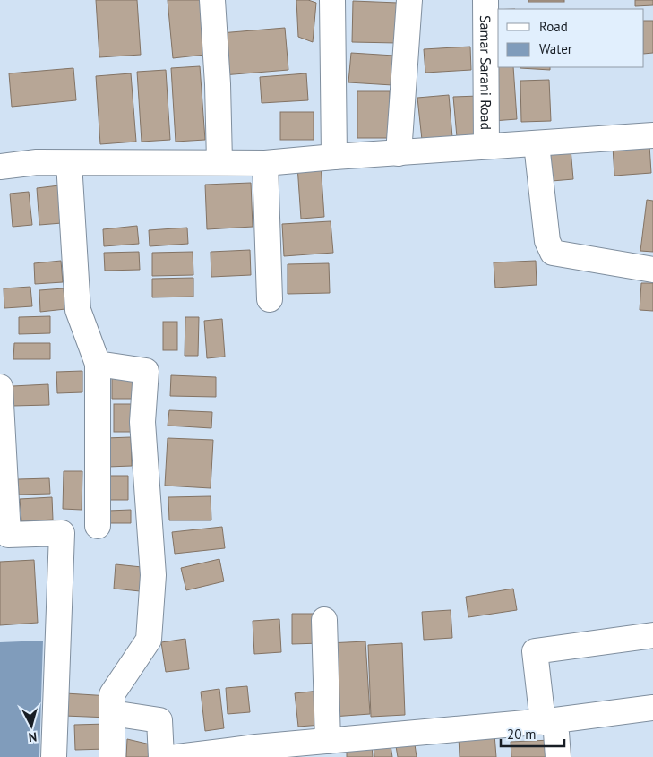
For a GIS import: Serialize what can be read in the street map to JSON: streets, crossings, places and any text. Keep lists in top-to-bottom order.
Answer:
{
  "streets": {
    "street": ["Samar Sarani Road"]
  },
  "legend": ["Road", "Water"],
  "scale_bar": "20 m",
  "north": "bottom"
}
